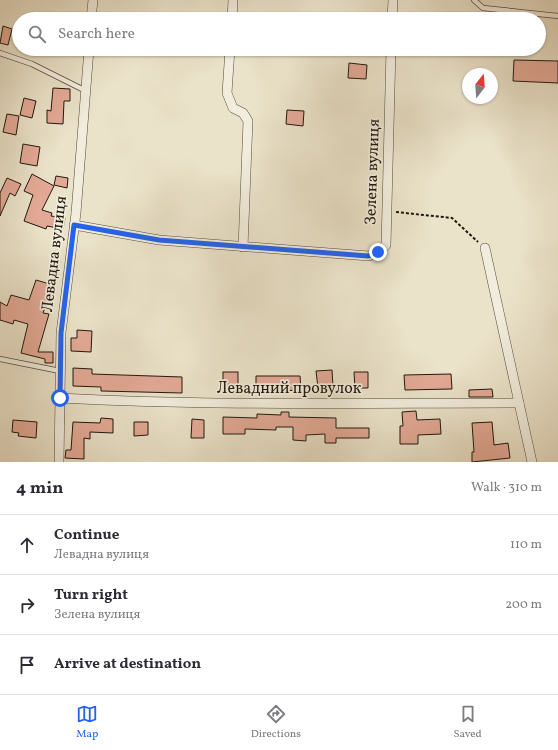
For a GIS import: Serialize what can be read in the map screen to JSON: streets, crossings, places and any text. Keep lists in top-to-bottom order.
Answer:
{
  "streets": {
    "street": ["Зелена вулиця", "Левадна вулиця", "Левадний провулок"]
  },
  "crossings": [
    ["Зелена вулиця", "Левадна вулиця"],
    ["Левадна вулиця", "Левадний провулок"]
  ],
  "north": "top",
  "page": {
    "search": "Search here",
    "heading": ["4 min", "Walk · 310 m"],
    "list": [
      ["Continue", "Левадна вулиця", "110 m"],
      ["Turn right", "Зелена вулиця", "200 m"],
      "Arrive at destination"
    ],
    "nav": ["Map", "Directions", "Saved"]
  }
}
